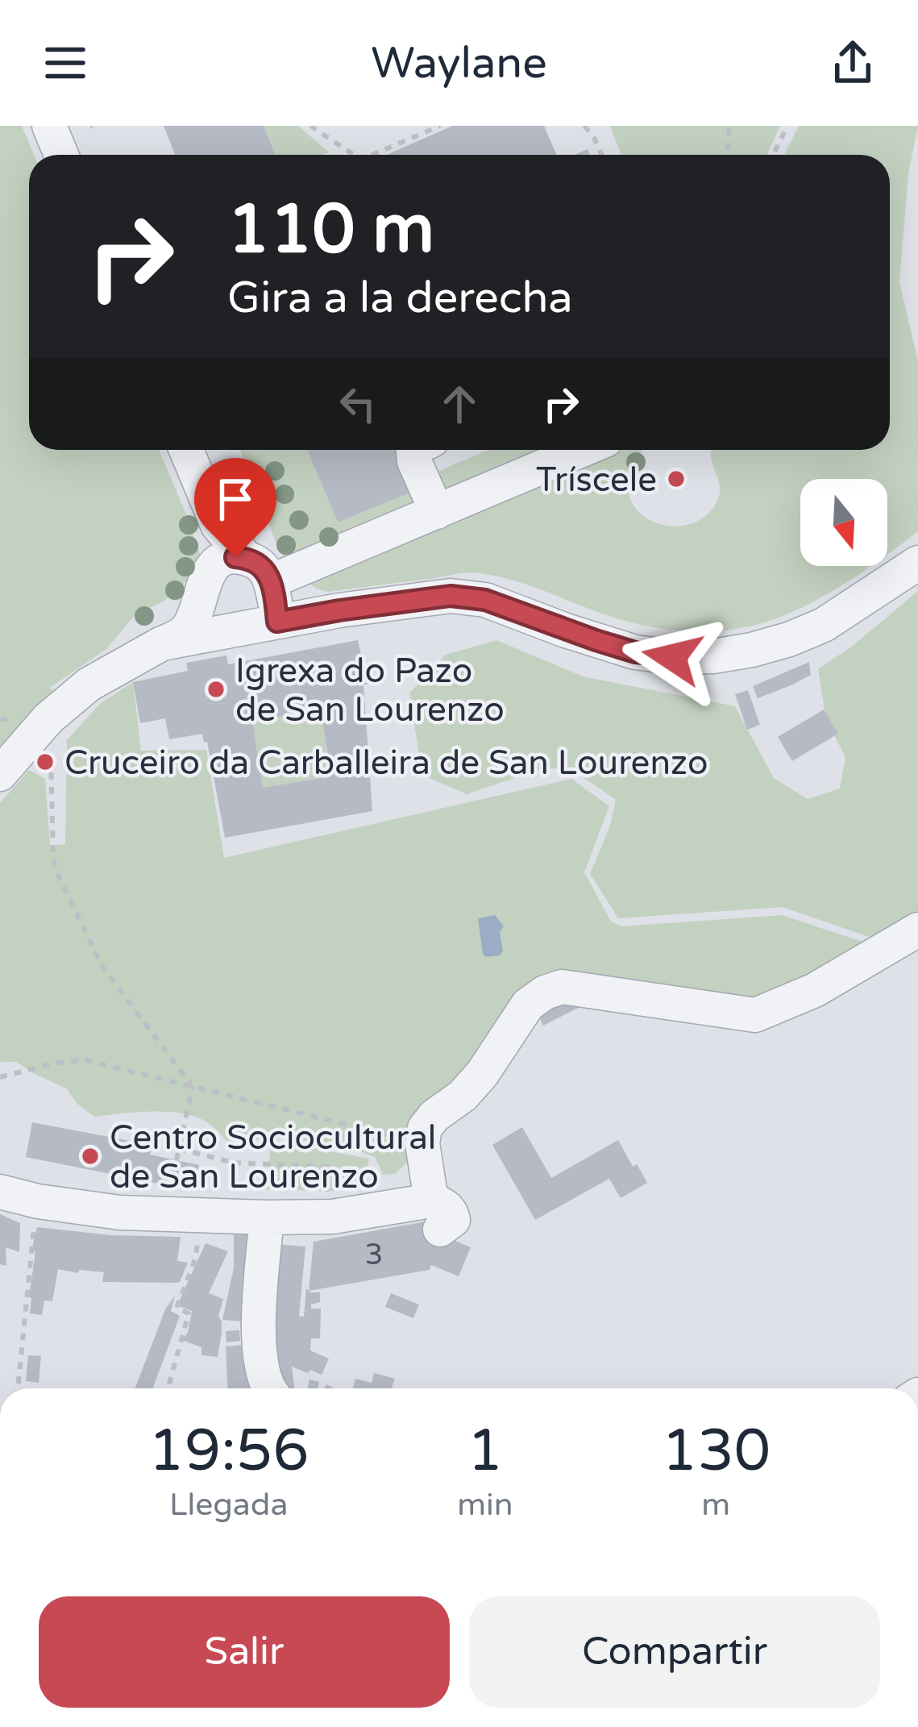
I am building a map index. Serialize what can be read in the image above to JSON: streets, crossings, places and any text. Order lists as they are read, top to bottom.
{
  "places": [
    "Tríscele",
    "Igrexa do Pazo de San Lourenzo",
    "Cruceiro da Carballeira de San Lourenzo",
    "Centro Sociocultural de San Lourenzo"
  ],
  "house_numbers": ["3"],
  "north": "bottom",
  "page": {
    "header": "Waylane",
    "turn": ["110 m", "Gira a la derecha"],
    "eta": [
      "19:56",
      "Llegada",
      "1",
      "min",
      "130",
      "m"
    ],
    "buttons": ["Salir", "Compartir"]
  }
}
